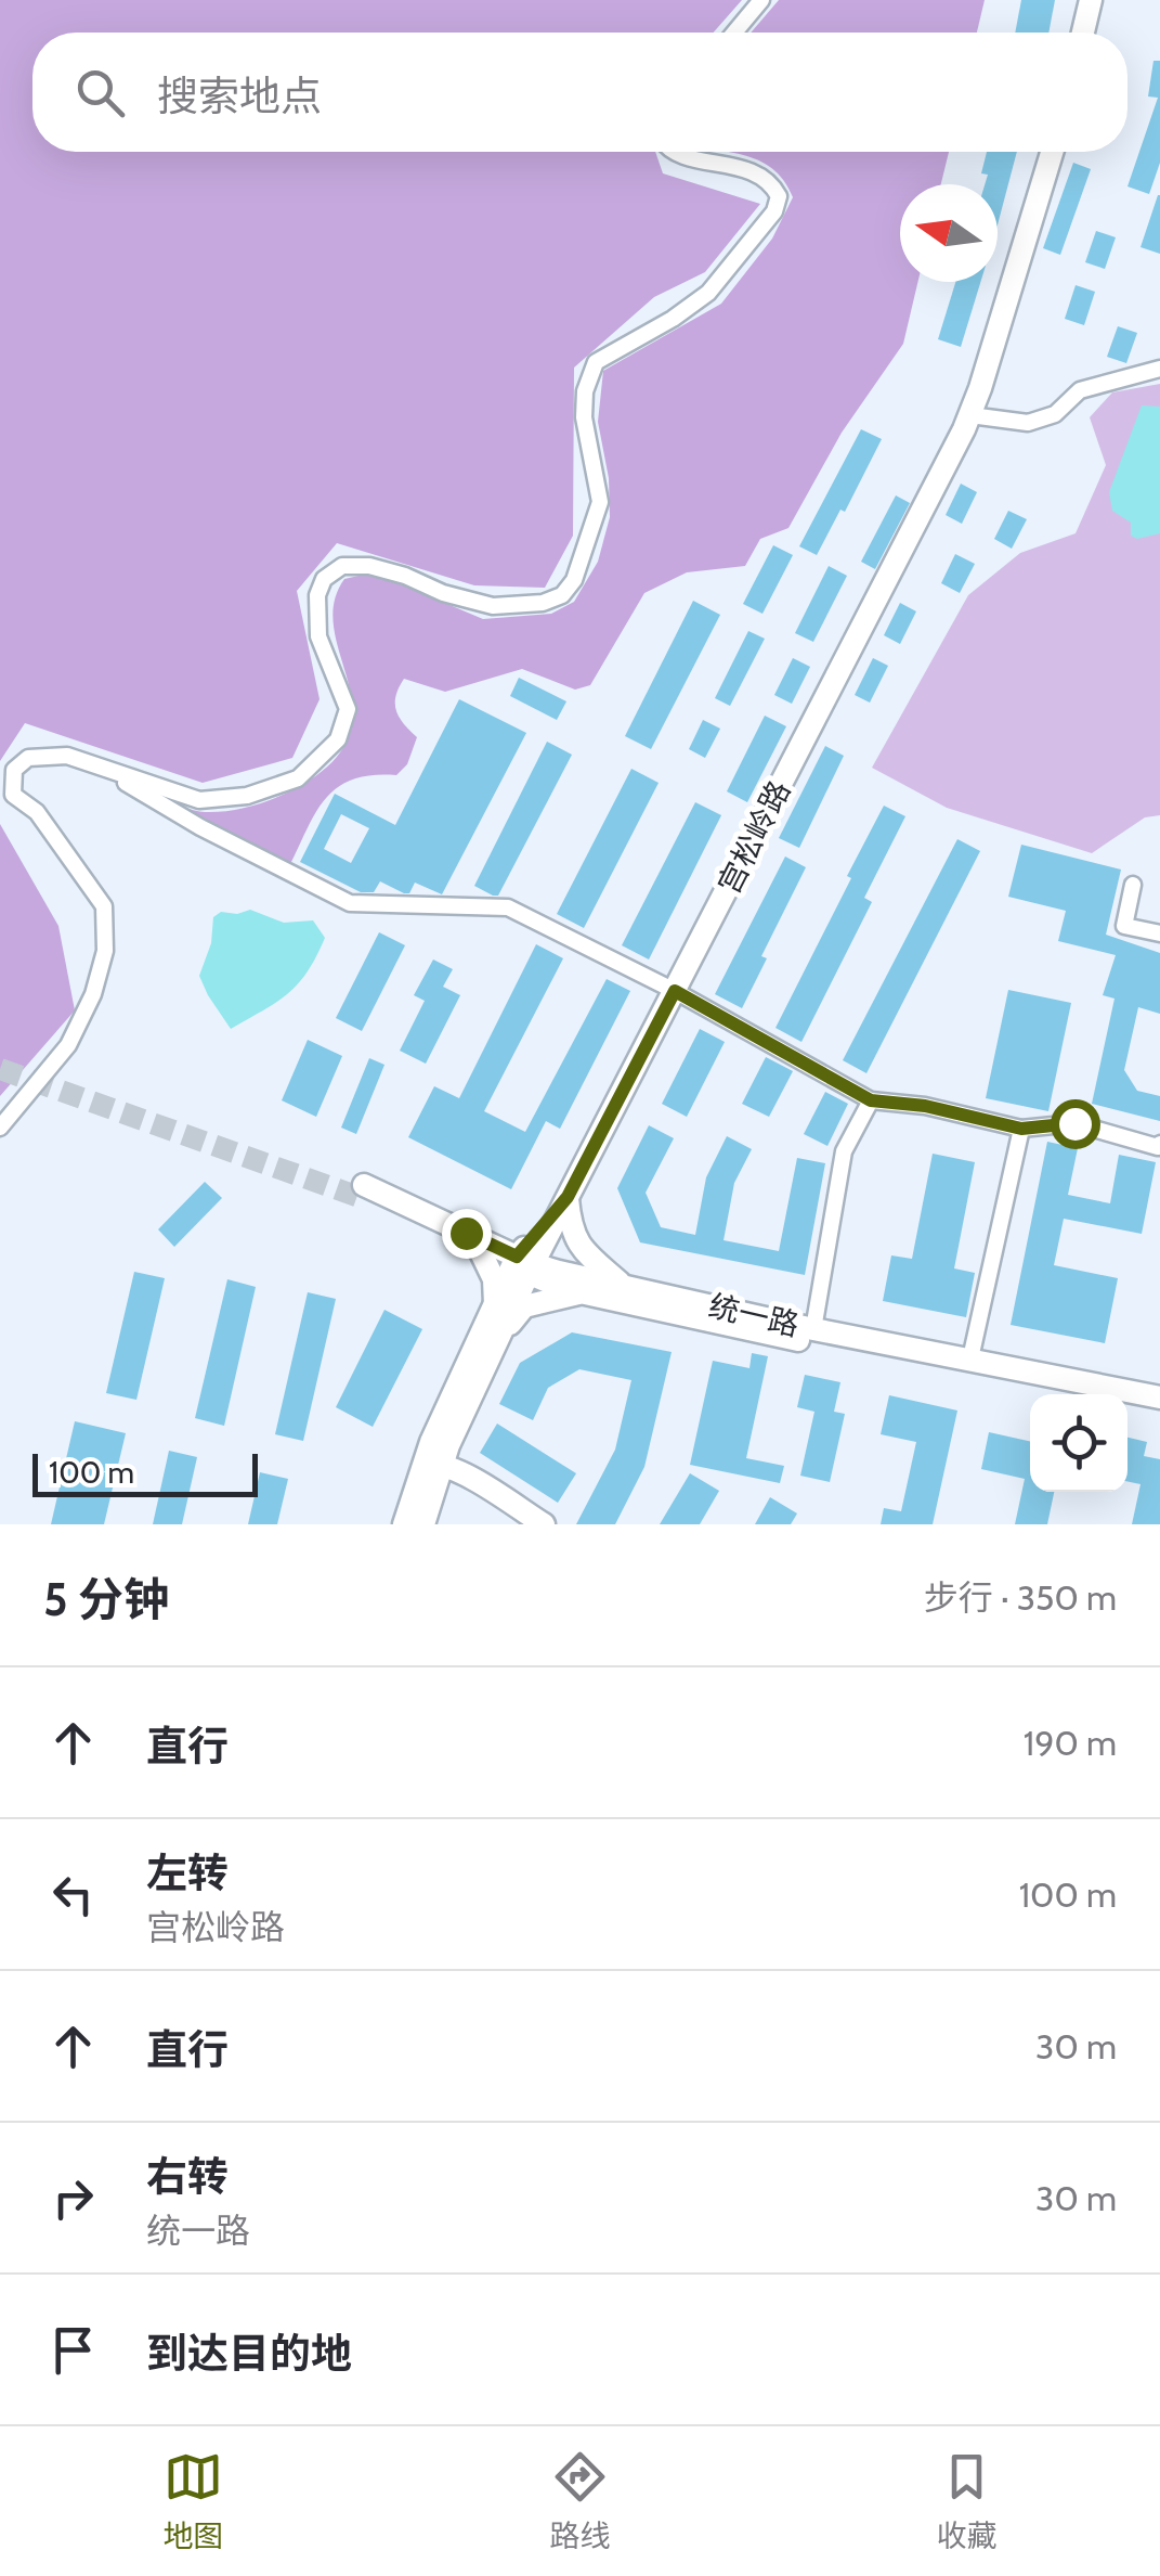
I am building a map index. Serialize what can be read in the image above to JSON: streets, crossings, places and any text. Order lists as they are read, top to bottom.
{
  "streets": {
    "main road": ["宫松岭路", "统一路"]
  },
  "crossings": [
    ["宫松岭路", "统一路"]
  ],
  "scale_bar": "100 m",
  "north": "left",
  "page": {
    "search": "搜索地点",
    "scale": "100 m",
    "heading": ["5 分钟", "步行 · 350 m"],
    "list": [
      ["直行", "190 m"],
      ["左转", "宫松岭路", "100 m"],
      ["直行", "30 m"],
      ["右转", "统一路", "30 m"],
      "到达目的地"
    ],
    "nav": ["地图", "路线", "收藏"]
  }
}
